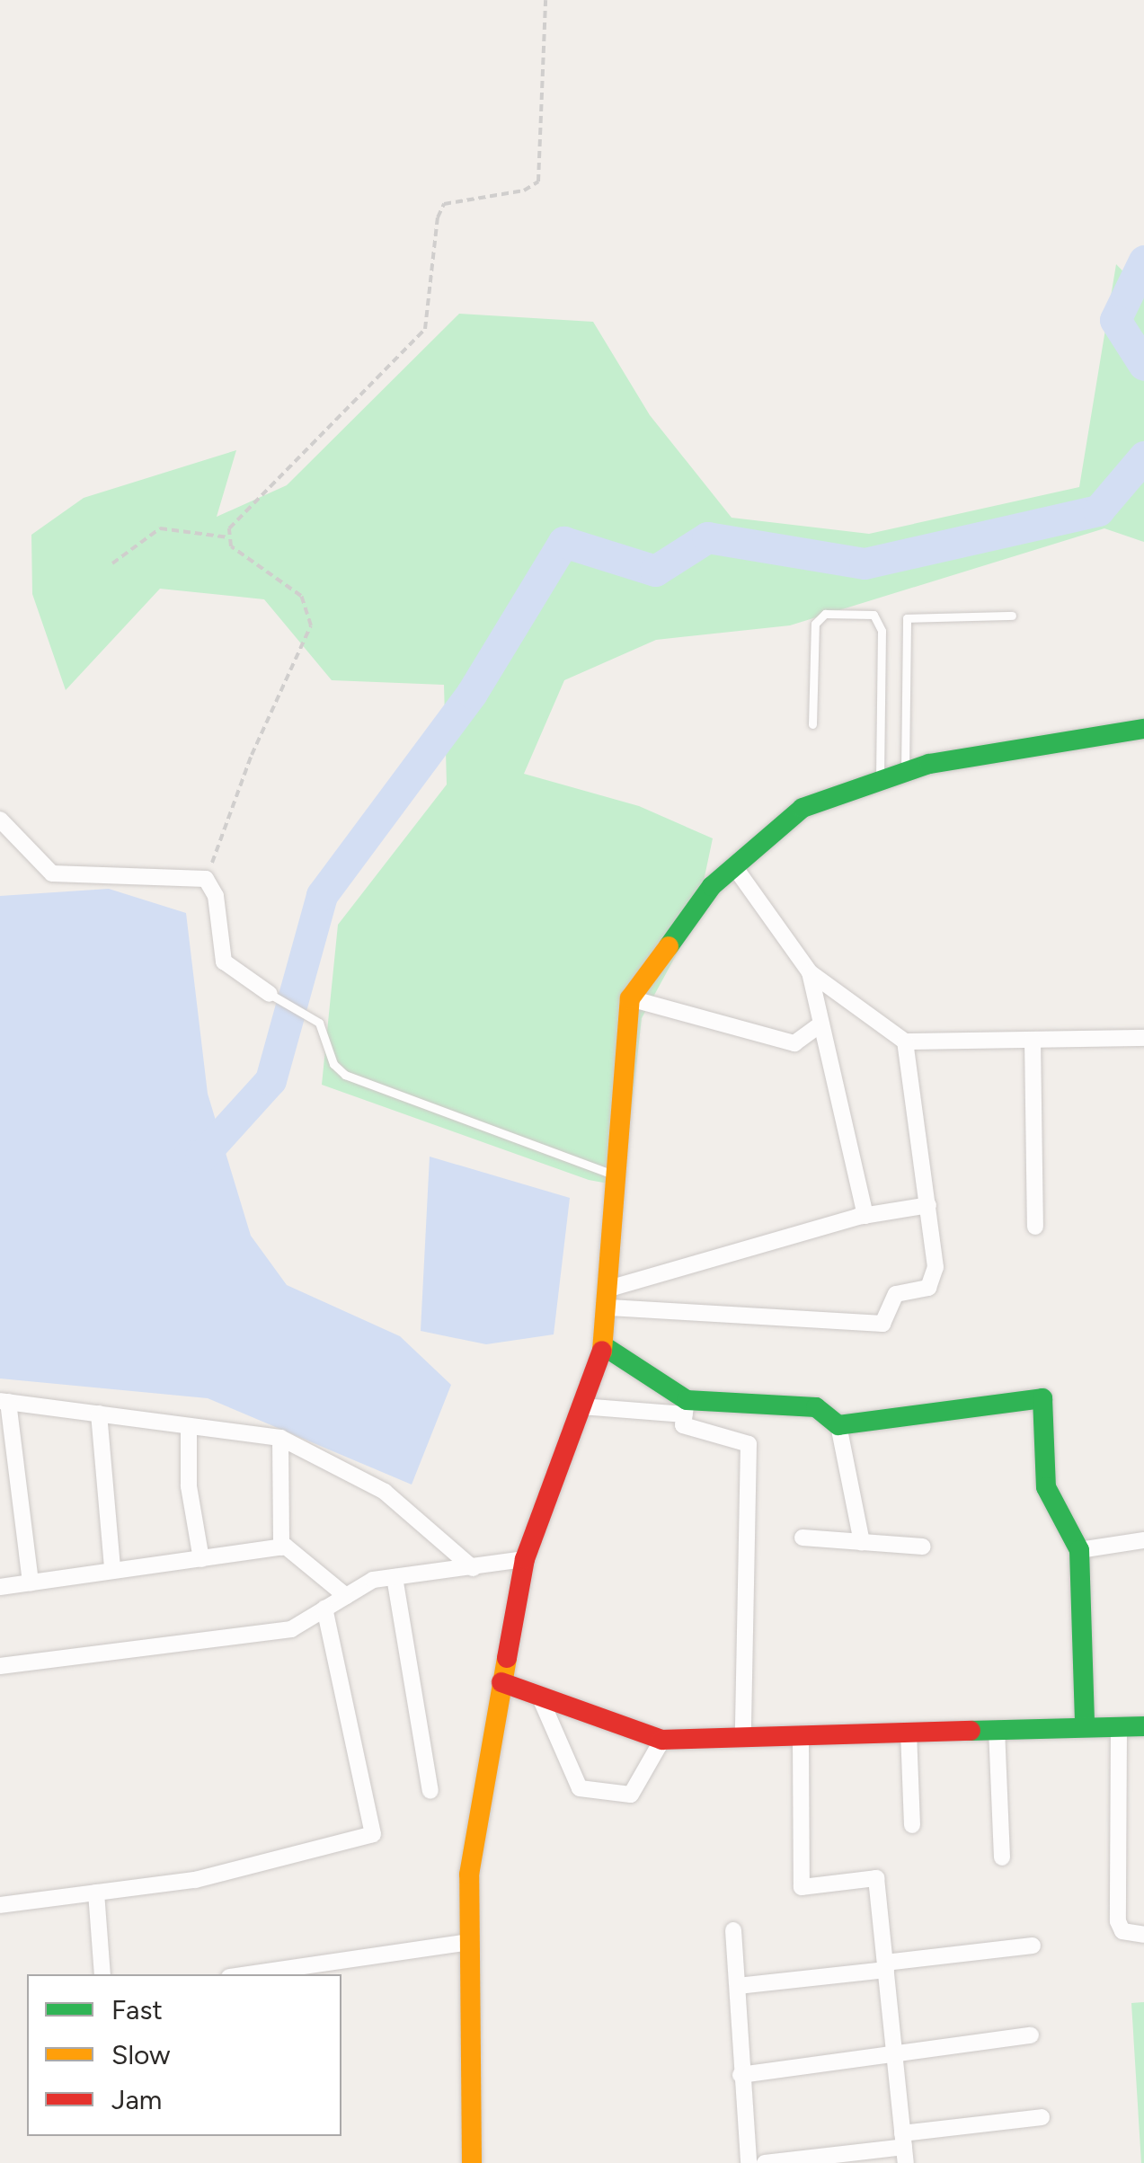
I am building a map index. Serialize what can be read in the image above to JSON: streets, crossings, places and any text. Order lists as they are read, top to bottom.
{
  "legend": ["Fast", "Slow", "Jam"]
}
